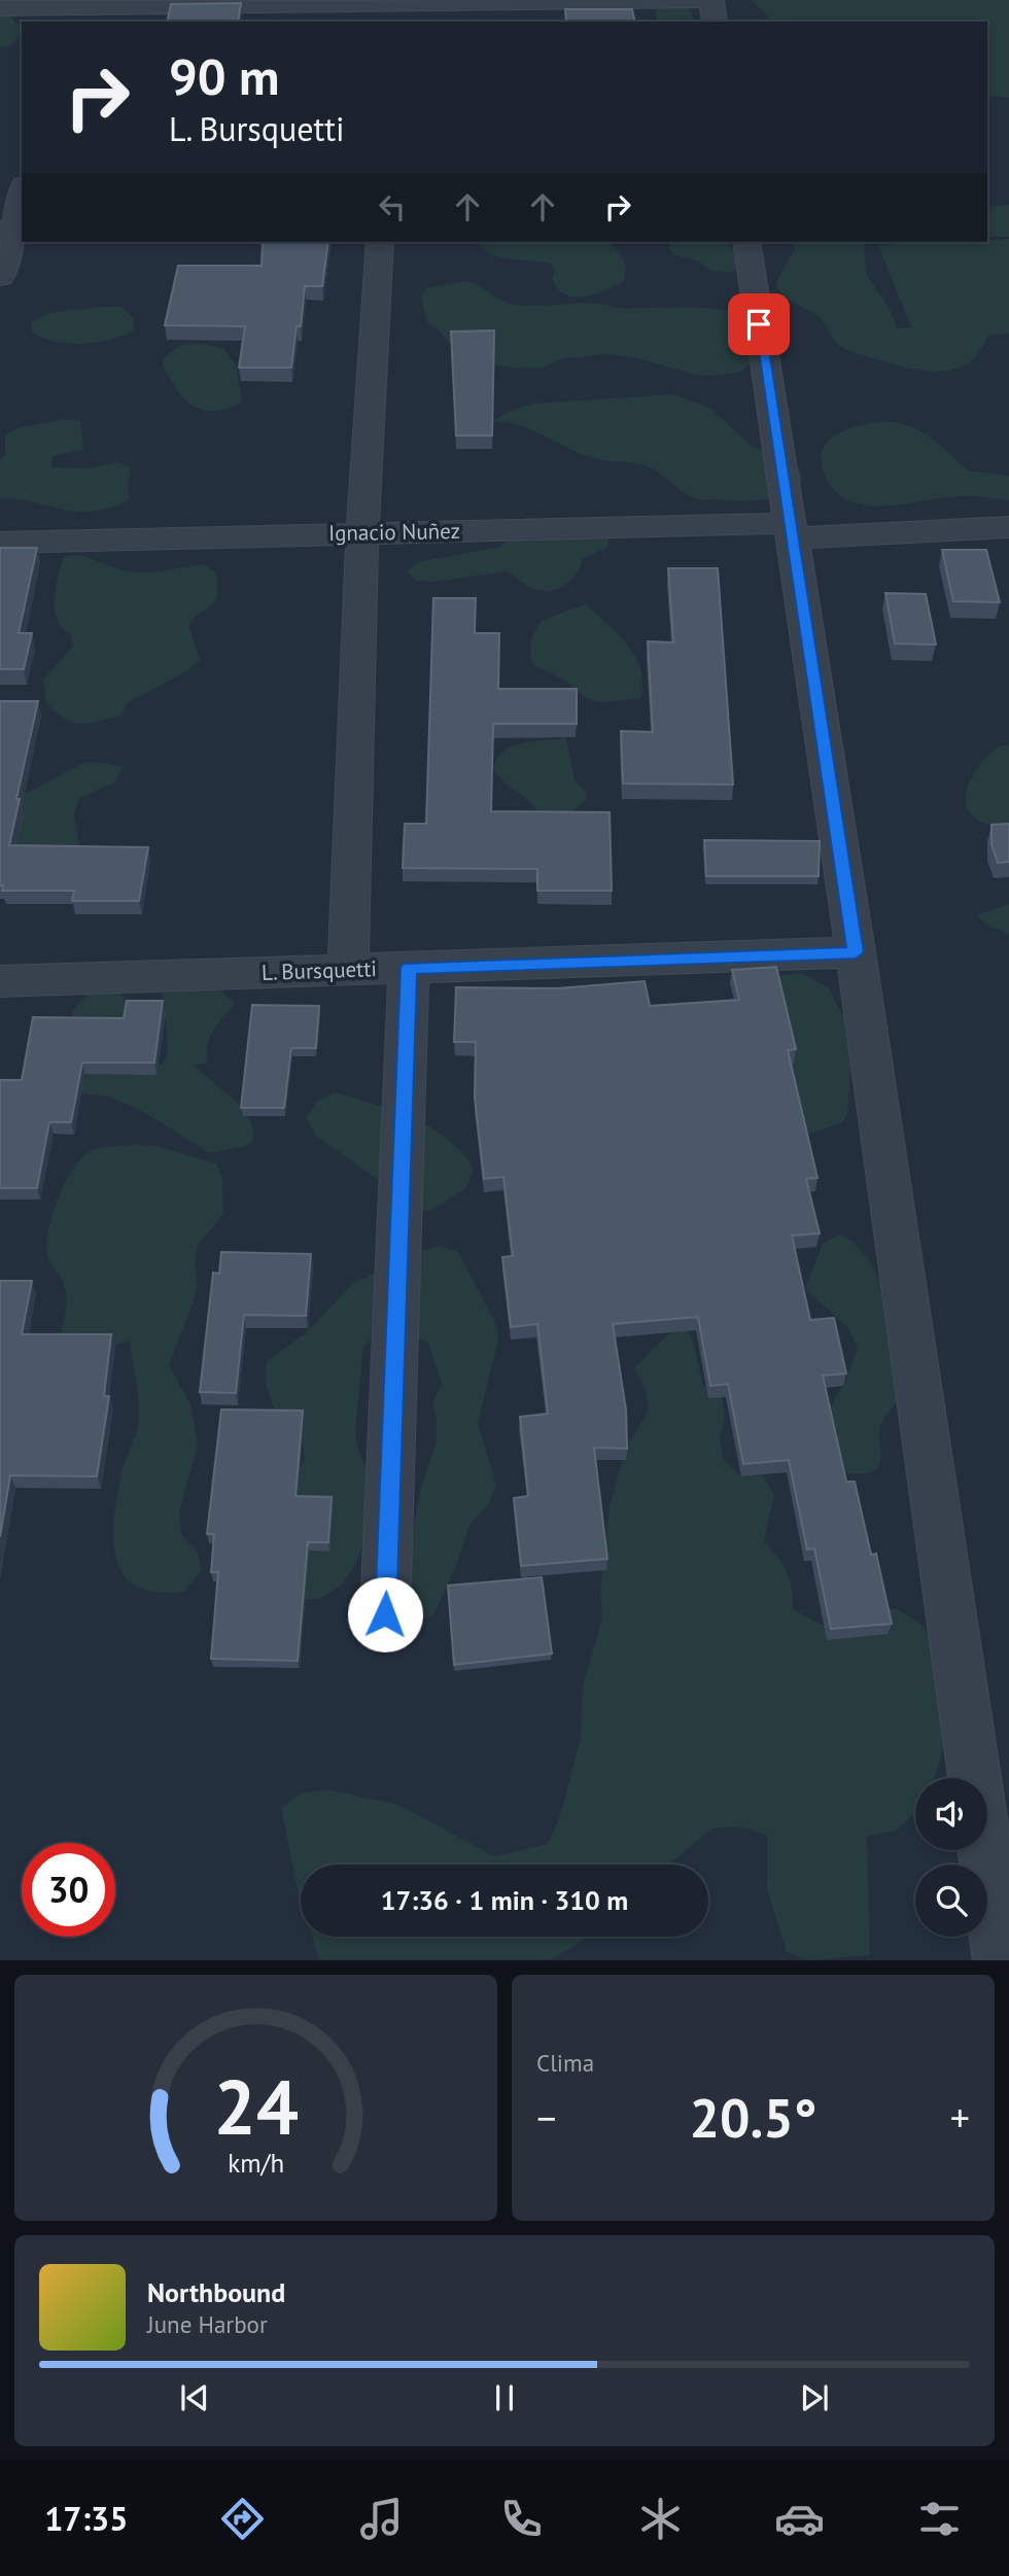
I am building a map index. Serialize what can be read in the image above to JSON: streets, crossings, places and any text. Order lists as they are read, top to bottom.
{
  "streets": {
    "street": ["Ignacio Nuñez", "L. Bursquetti"]
  },
  "page": {
    "turn": ["90 m", "L. Bursquetti"],
    "limit": "30",
    "trip": "17:36 · 1 min · 310 m",
    "tile": "Clima",
    "heat": ["−", "20.5°", "+"],
    "song": ["Northbound", "June Harbor"],
    "tabs": "17:35",
    "gauge": ["24", "km/h"]
  }
}
